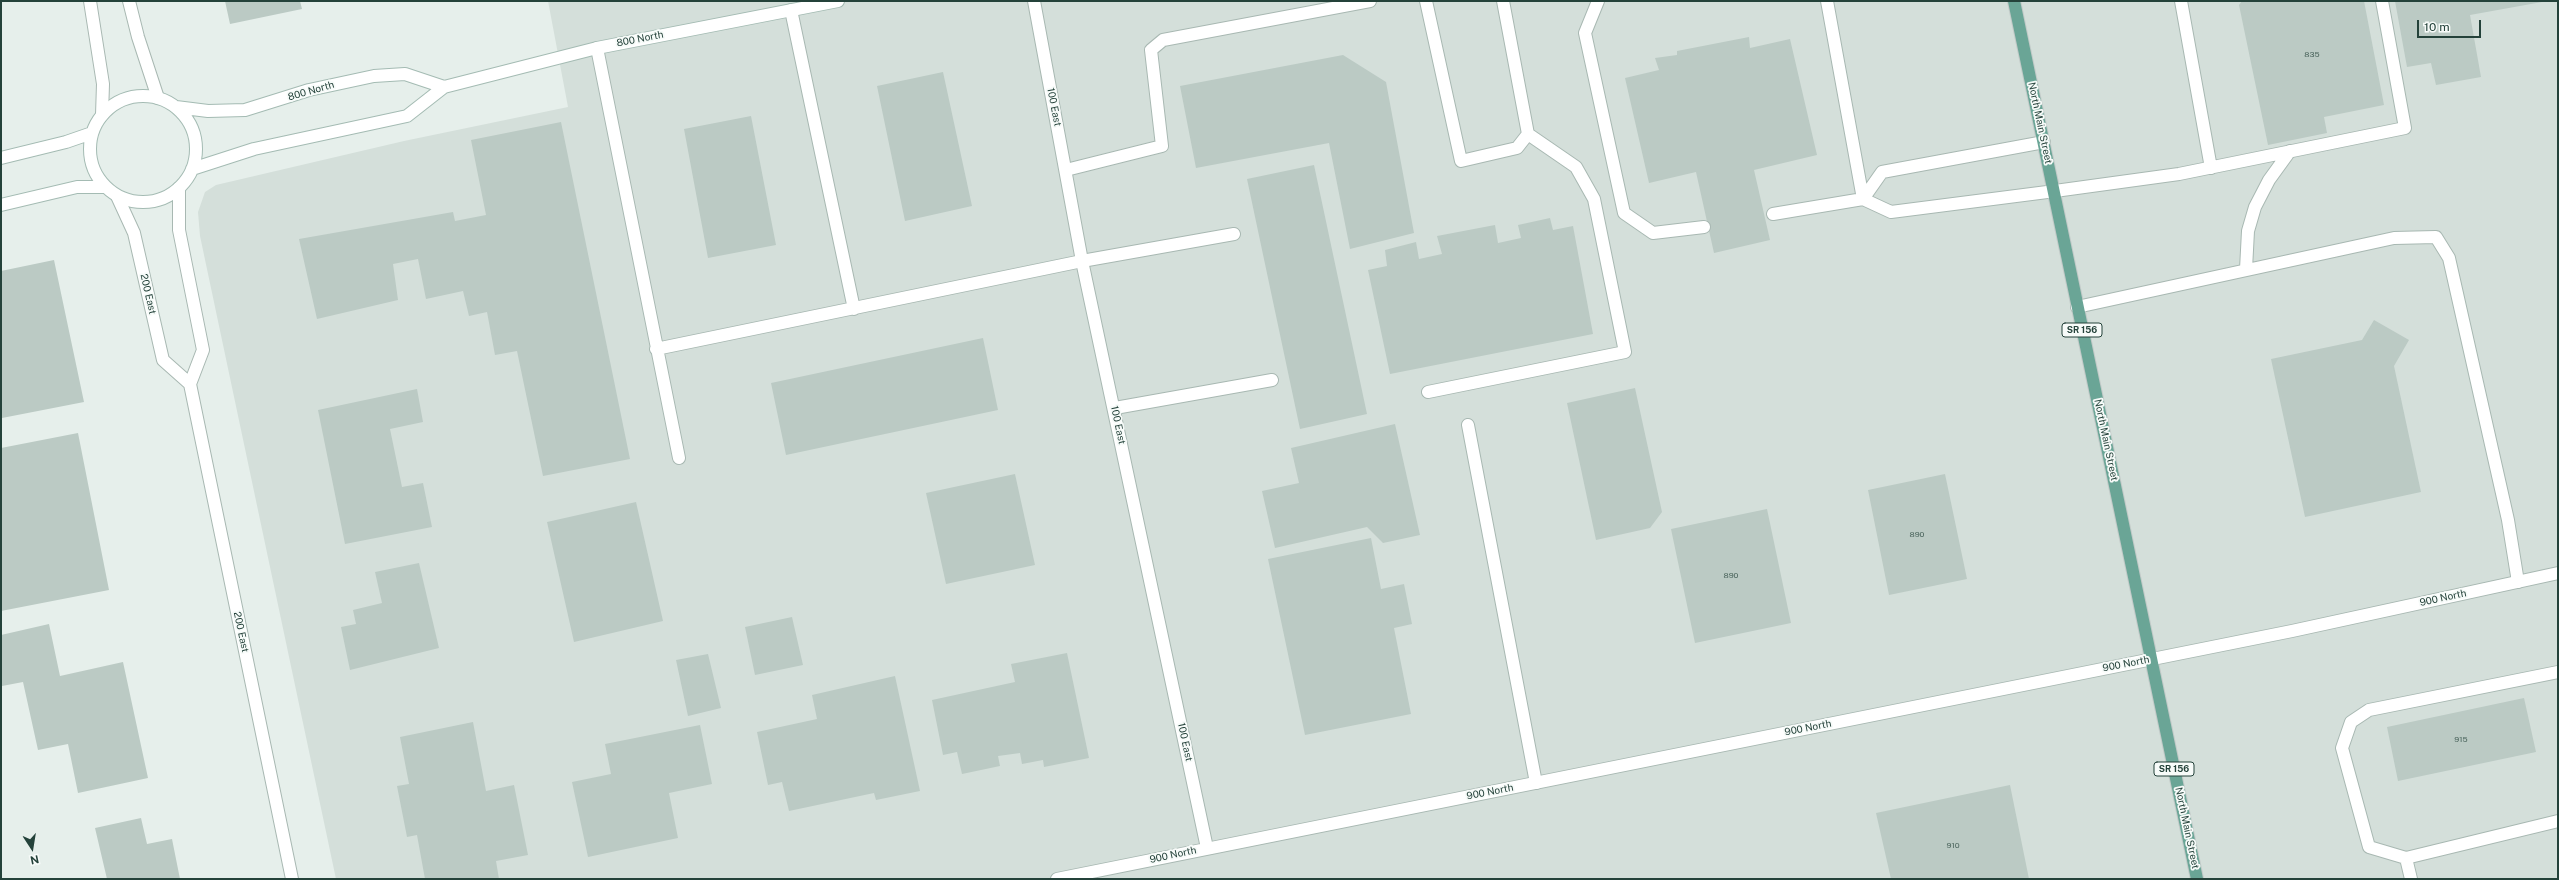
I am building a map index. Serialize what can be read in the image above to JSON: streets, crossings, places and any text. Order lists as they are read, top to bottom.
{
  "streets": {
    "main road": ["North Main Street", "SR 156"],
    "street": [
      "800 North",
      "100 East",
      "200 East",
      "900 North"
    ]
  },
  "crossings": [
    ["800 North", "200 East"],
    ["100 East", "900 North"],
    ["North Main Street", "900 North"]
  ],
  "house_numbers": [
    "835",
    "890",
    "890",
    "915",
    "910"
  ],
  "scale_bar": "10 m",
  "north": "bottom"
}
